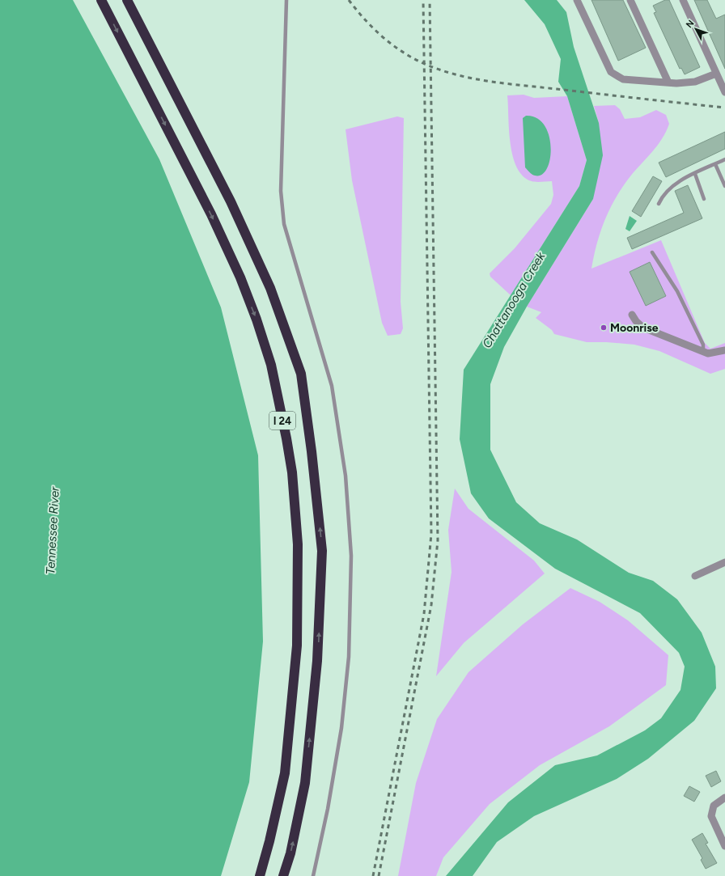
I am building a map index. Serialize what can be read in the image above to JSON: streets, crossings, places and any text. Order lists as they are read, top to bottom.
{
  "streets": {
    "highway": ["I 24"]
  },
  "water": ["Chattanooga Creek", "Tennessee River"],
  "places": ["Moonrise"],
  "north": "top left"
}
